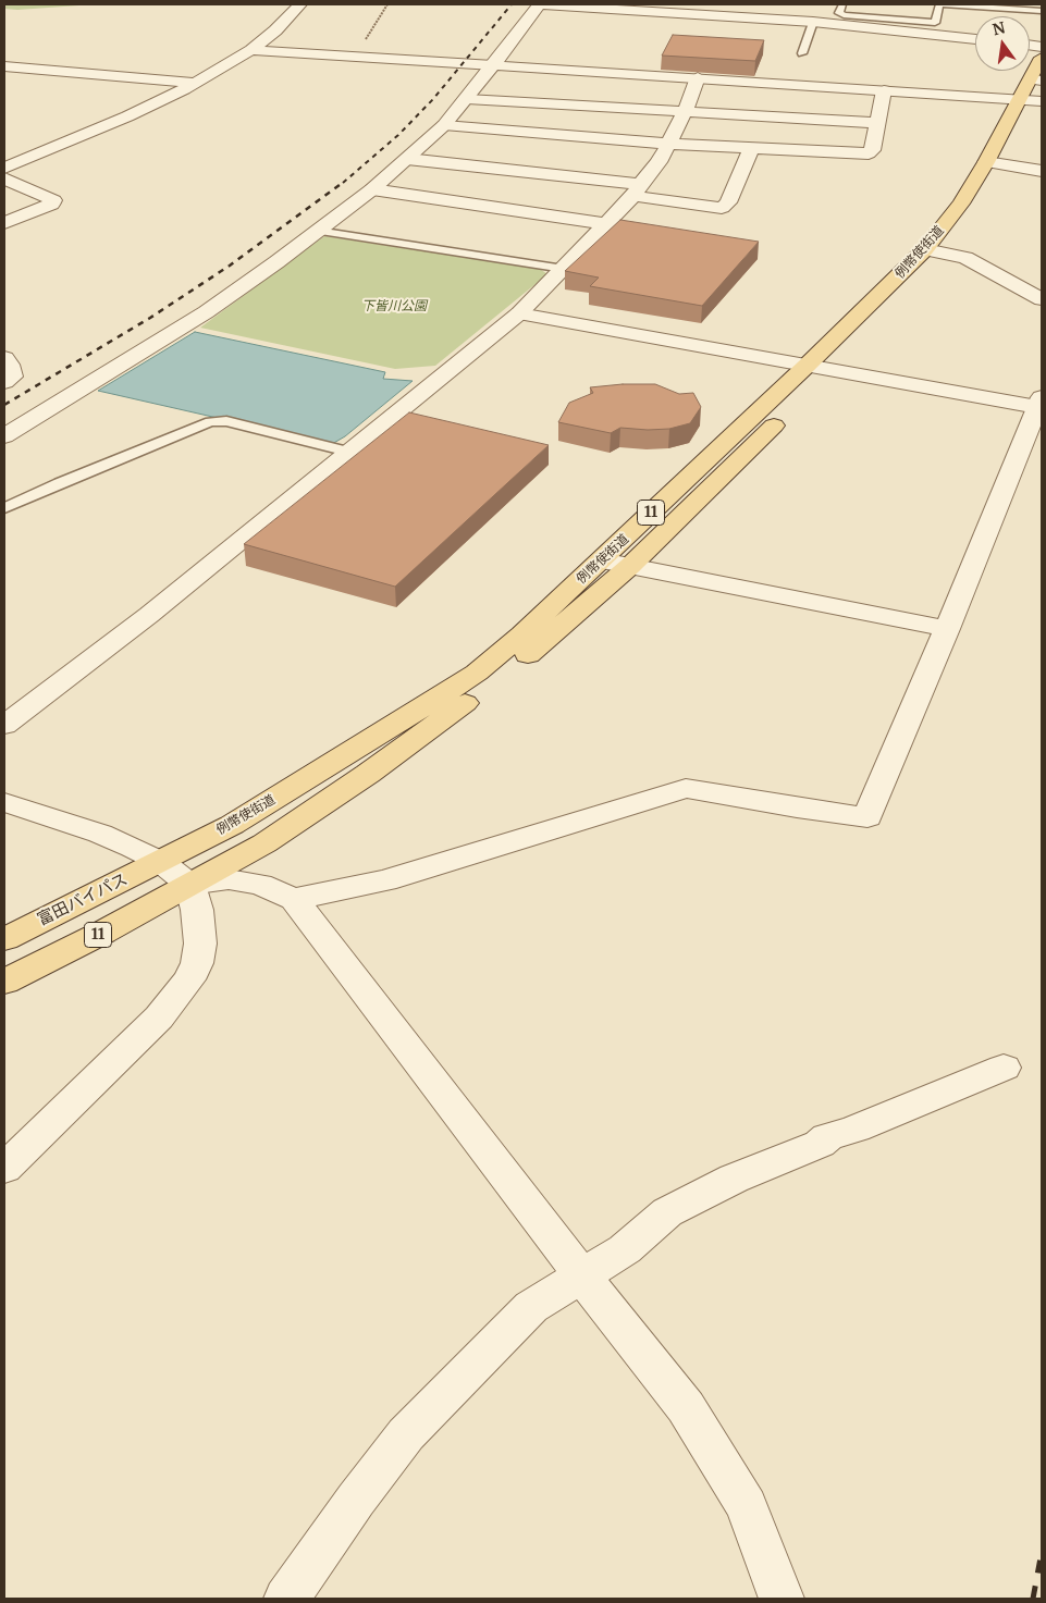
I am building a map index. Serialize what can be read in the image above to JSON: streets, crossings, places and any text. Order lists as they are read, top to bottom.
{
  "streets": {
    "main road": ["例幣使街道", "11", "富田バイパス"]
  },
  "crossings": [
    ["例幣使街道", "11"],
    ["例幣使街道", "富田バイパス"]
  ],
  "parks": ["下皆川公園"],
  "north": "top"
}
